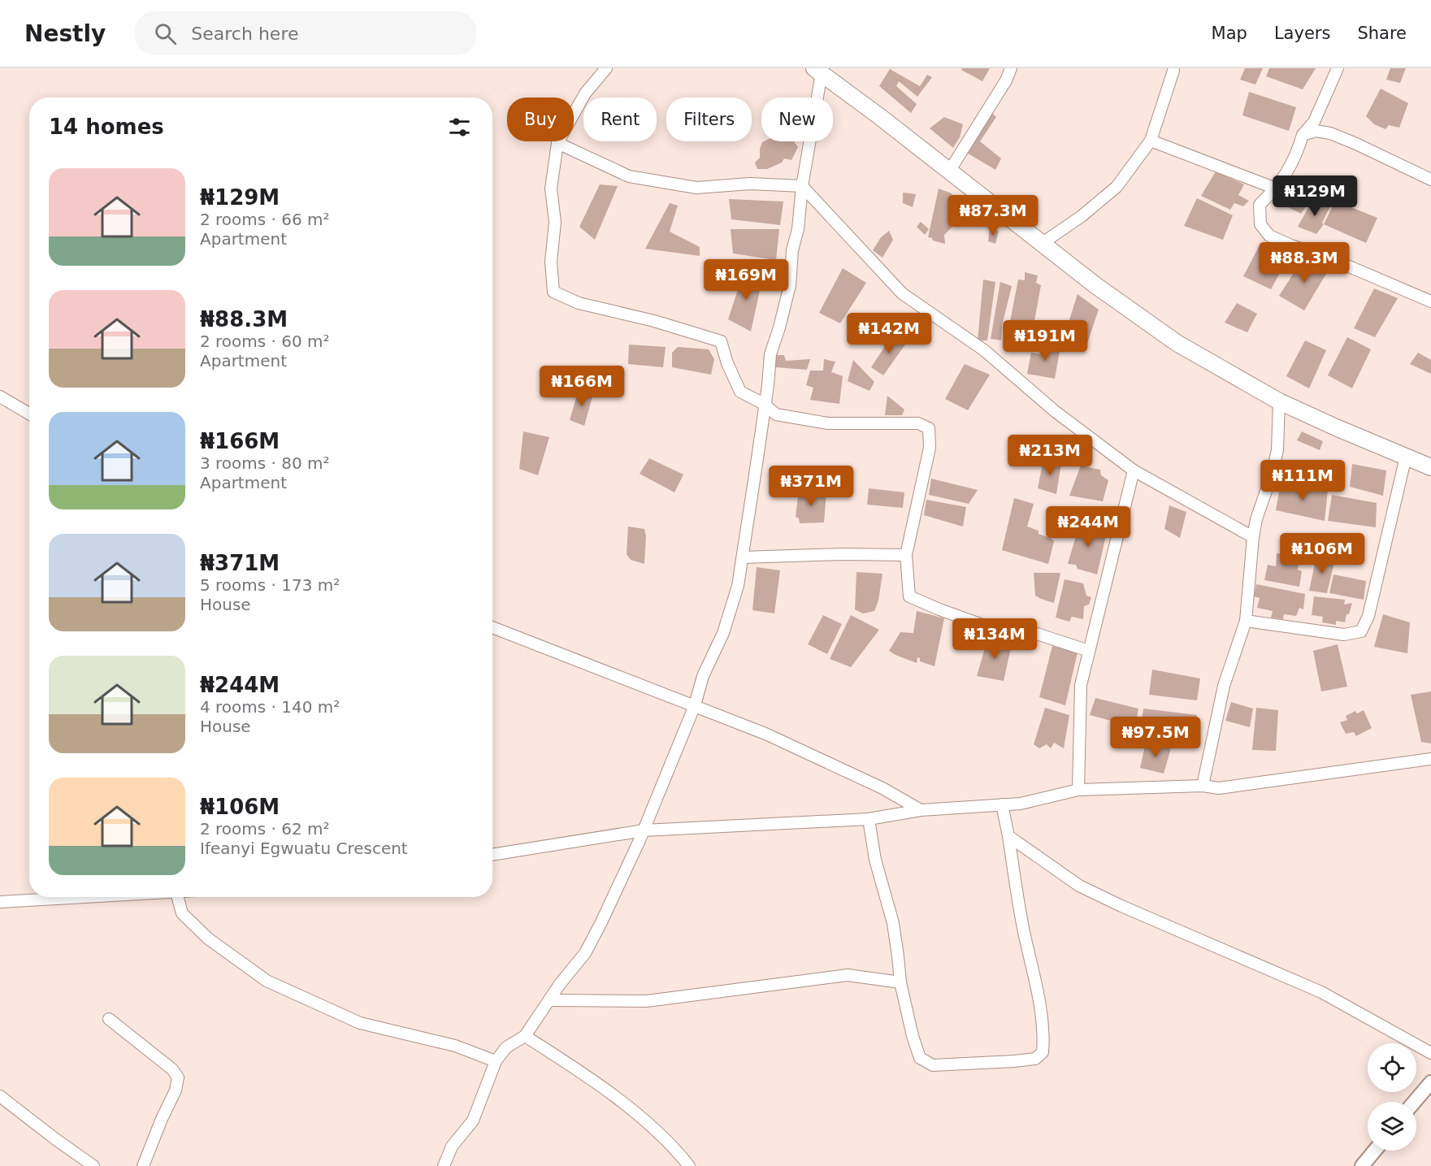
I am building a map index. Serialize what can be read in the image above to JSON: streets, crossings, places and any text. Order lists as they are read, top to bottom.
{
  "page": {
    "header": "Nestly",
    "search": "Search here",
    "nav": ["Map", "Layers", "Share"],
    "chip": [
      "Buy",
      "Rent",
      "Filters",
      "New"
    ],
    "heading": "14 homes",
    "list": [
      {
        "name": "₦129M",
        "note": "2 rooms · 66 m² · Apartment"
      },
      {
        "name": "₦88.3M",
        "note": "2 rooms · 60 m² · Apartment"
      },
      {
        "name": "₦166M",
        "note": "3 rooms · 80 m² · Apartment"
      },
      {
        "name": "₦371M",
        "note": "5 rooms · 173 m² · House"
      },
      {
        "name": "₦244M",
        "note": "4 rooms · 140 m² · House"
      },
      {
        "name": "₦106M",
        "note": "2 rooms · 62 m² · Ifeanyi Egwuatu Crescent"
      }
    ],
    "price": [
      "₦129M",
      "₦87.3M",
      "₦88.3M",
      "₦169M",
      "₦142M",
      "₦191M",
      "₦166M",
      "₦213M",
      "₦111M",
      "₦371M",
      "₦244M",
      "₦106M",
      "₦134M",
      "₦97.5M"
    ]
  }
}
